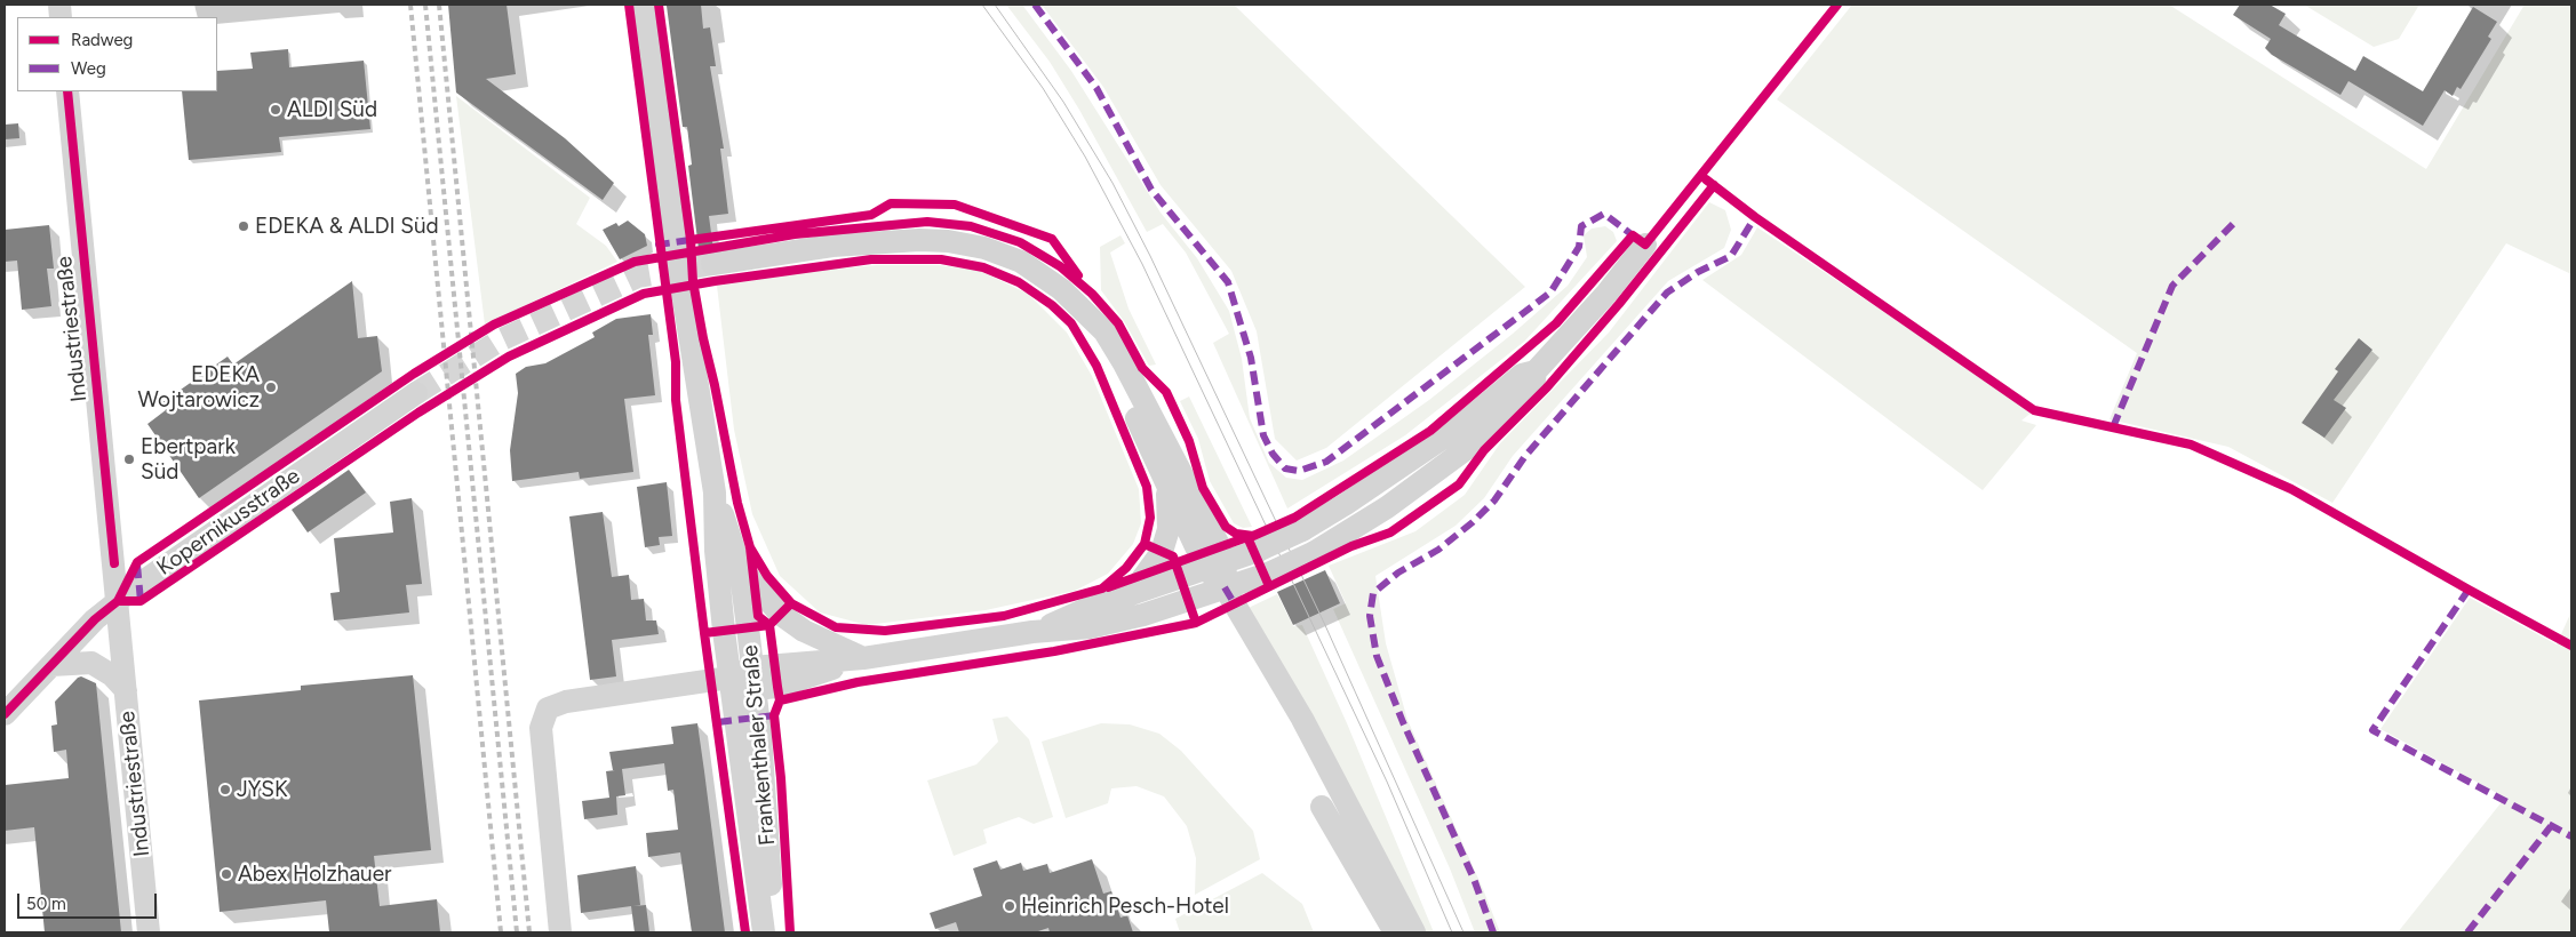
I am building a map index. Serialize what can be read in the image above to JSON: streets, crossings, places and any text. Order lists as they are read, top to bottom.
{
  "streets": {
    "street": ["Industriestraße", "Kopernikusstraße", "Frankenthaler Straße"]
  },
  "crossings": [
    ["Industriestraße", "Kopernikusstraße"]
  ],
  "places": [
    "ALDI Süd",
    "EDEKA & ALDI Süd",
    "EDEKA Wojtarowicz",
    "Ebertpark Süd",
    "JYSK",
    "Abex Holzhauer",
    "Heinrich Pesch-Hotel"
  ],
  "legend": ["Radweg", "Weg"],
  "scale_bar": "50 m"
}
